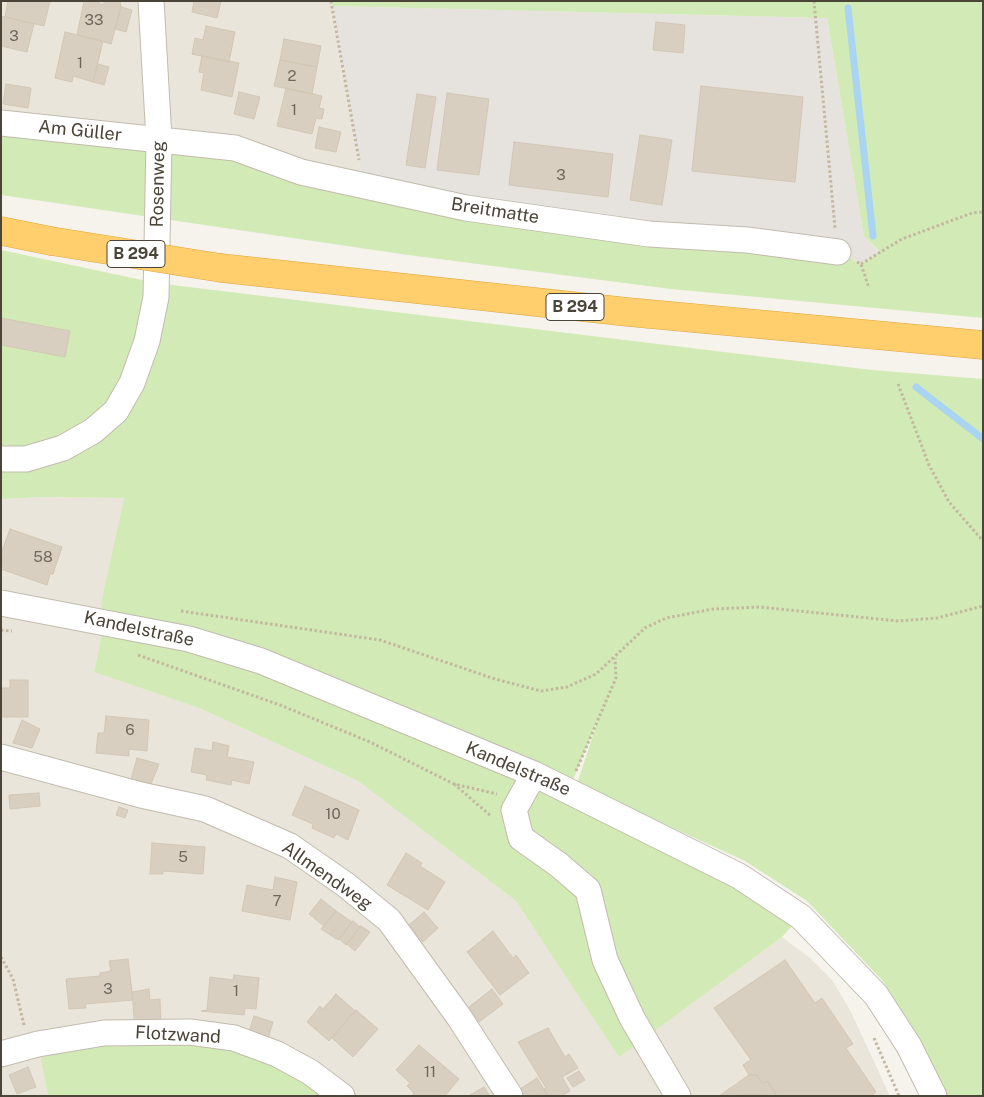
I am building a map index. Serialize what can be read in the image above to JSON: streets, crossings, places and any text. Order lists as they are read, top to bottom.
{
  "streets": {
    "highway": ["B 294"],
    "street": [
      "Am Güller",
      "Rosenweg",
      "Breitmatte",
      "Kandelstraße",
      "Allmendweg",
      "Flotzwand"
    ]
  },
  "crossings": [
    ["Am Güller", "Rosenweg"],
    ["Am Güller", "Breitmatte"],
    ["Rosenweg", "Breitmatte"]
  ],
  "house_numbers": [
    "33",
    "3",
    "1",
    "2",
    "1",
    "3",
    "58",
    "6",
    "10",
    "5",
    "7",
    "3",
    "1",
    "11"
  ]
}
